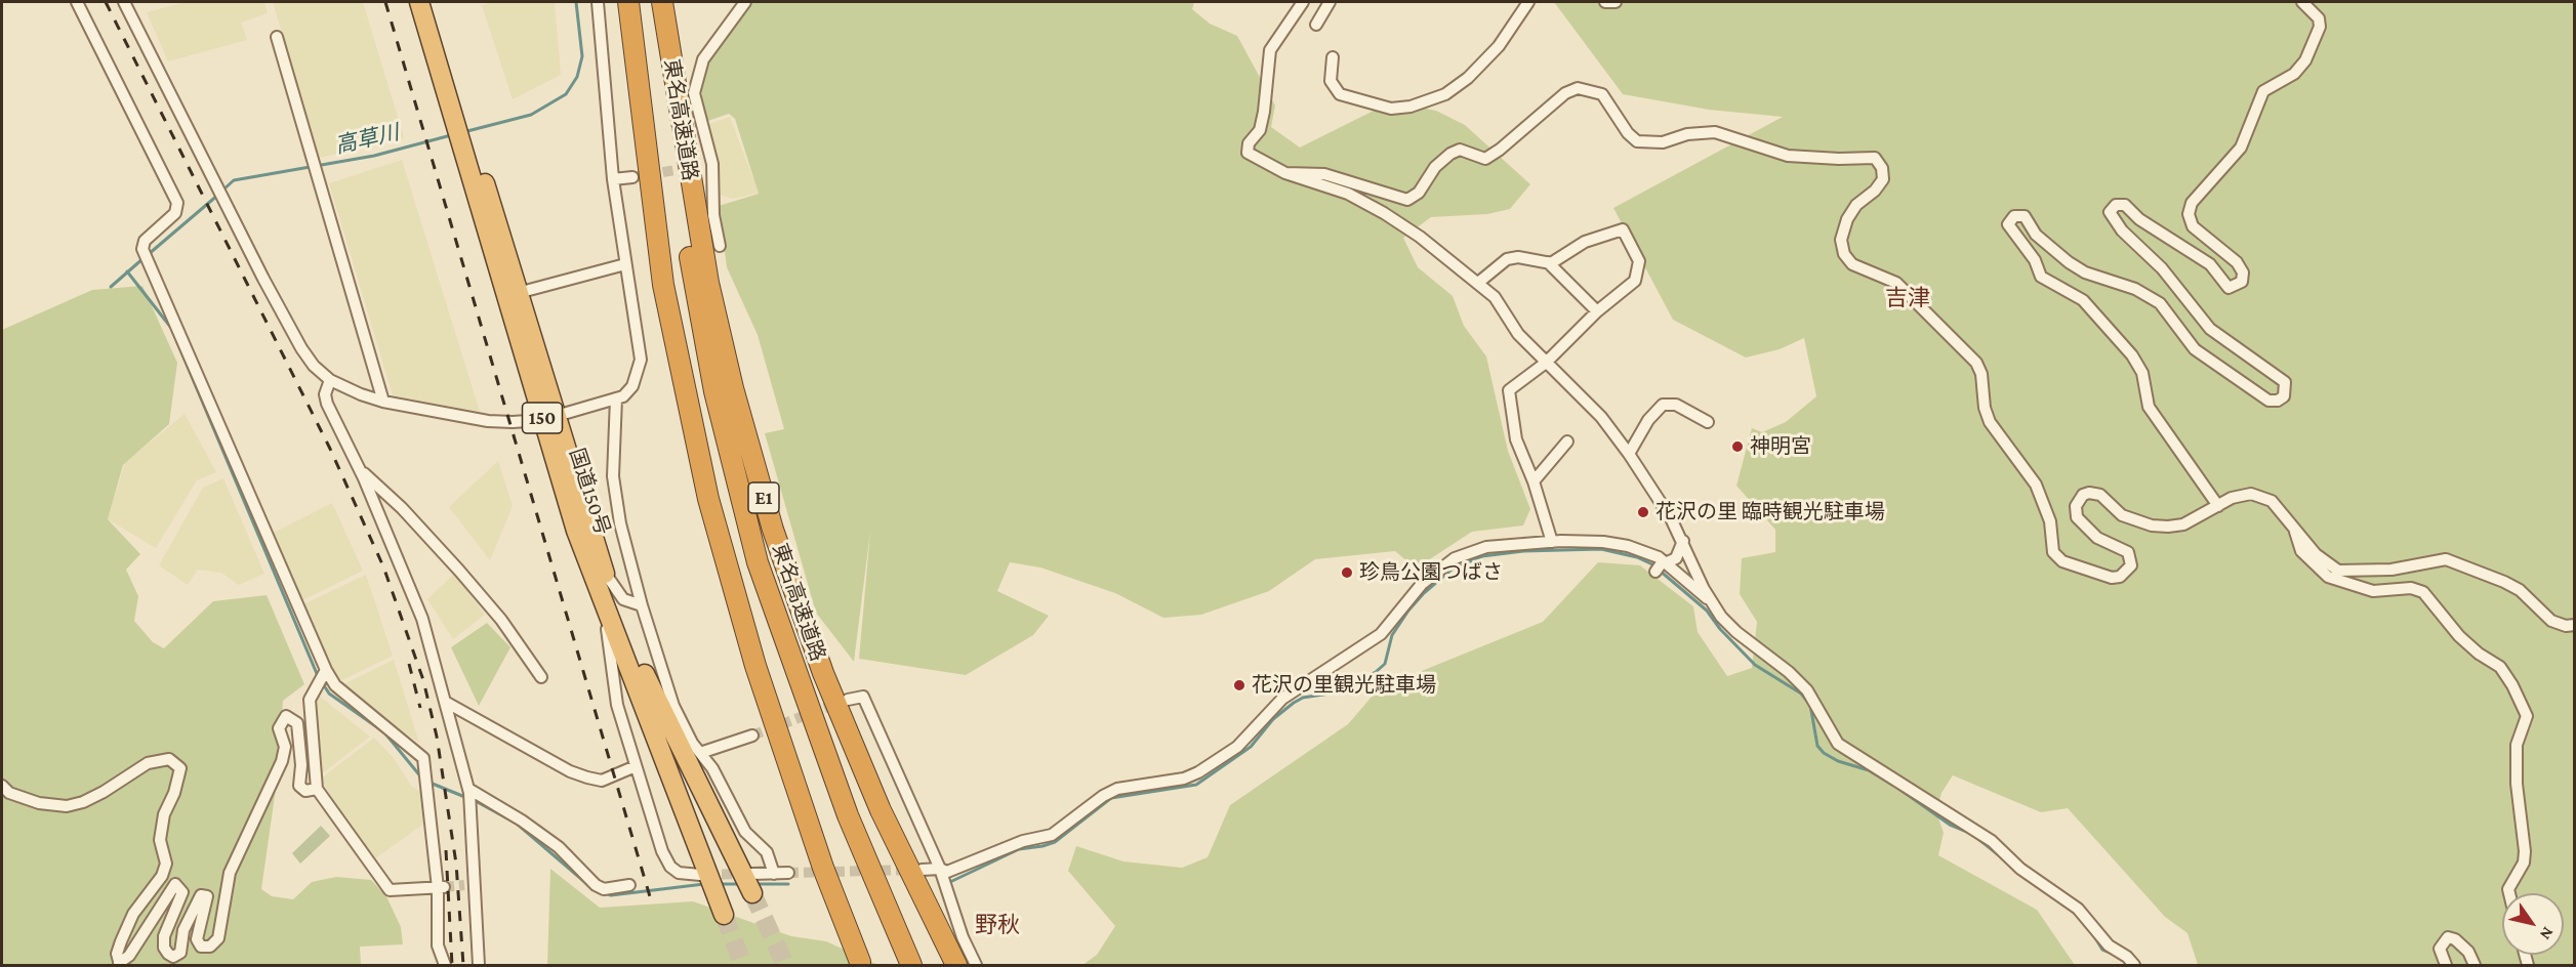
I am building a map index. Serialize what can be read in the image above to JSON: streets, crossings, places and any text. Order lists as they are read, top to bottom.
{
  "streets": {
    "highway": [
      "東名高速道路",
      "150",
      "国道150号",
      "E1"
    ]
  },
  "districts": ["吉津", "野秋"],
  "water": ["高草川"],
  "places": [
    "神明宮",
    "花沢の里 臨時観光駐車場",
    "珍鳥公園つばさ",
    "花沢の里観光駐車場"
  ],
  "north": "bottom right"
}
